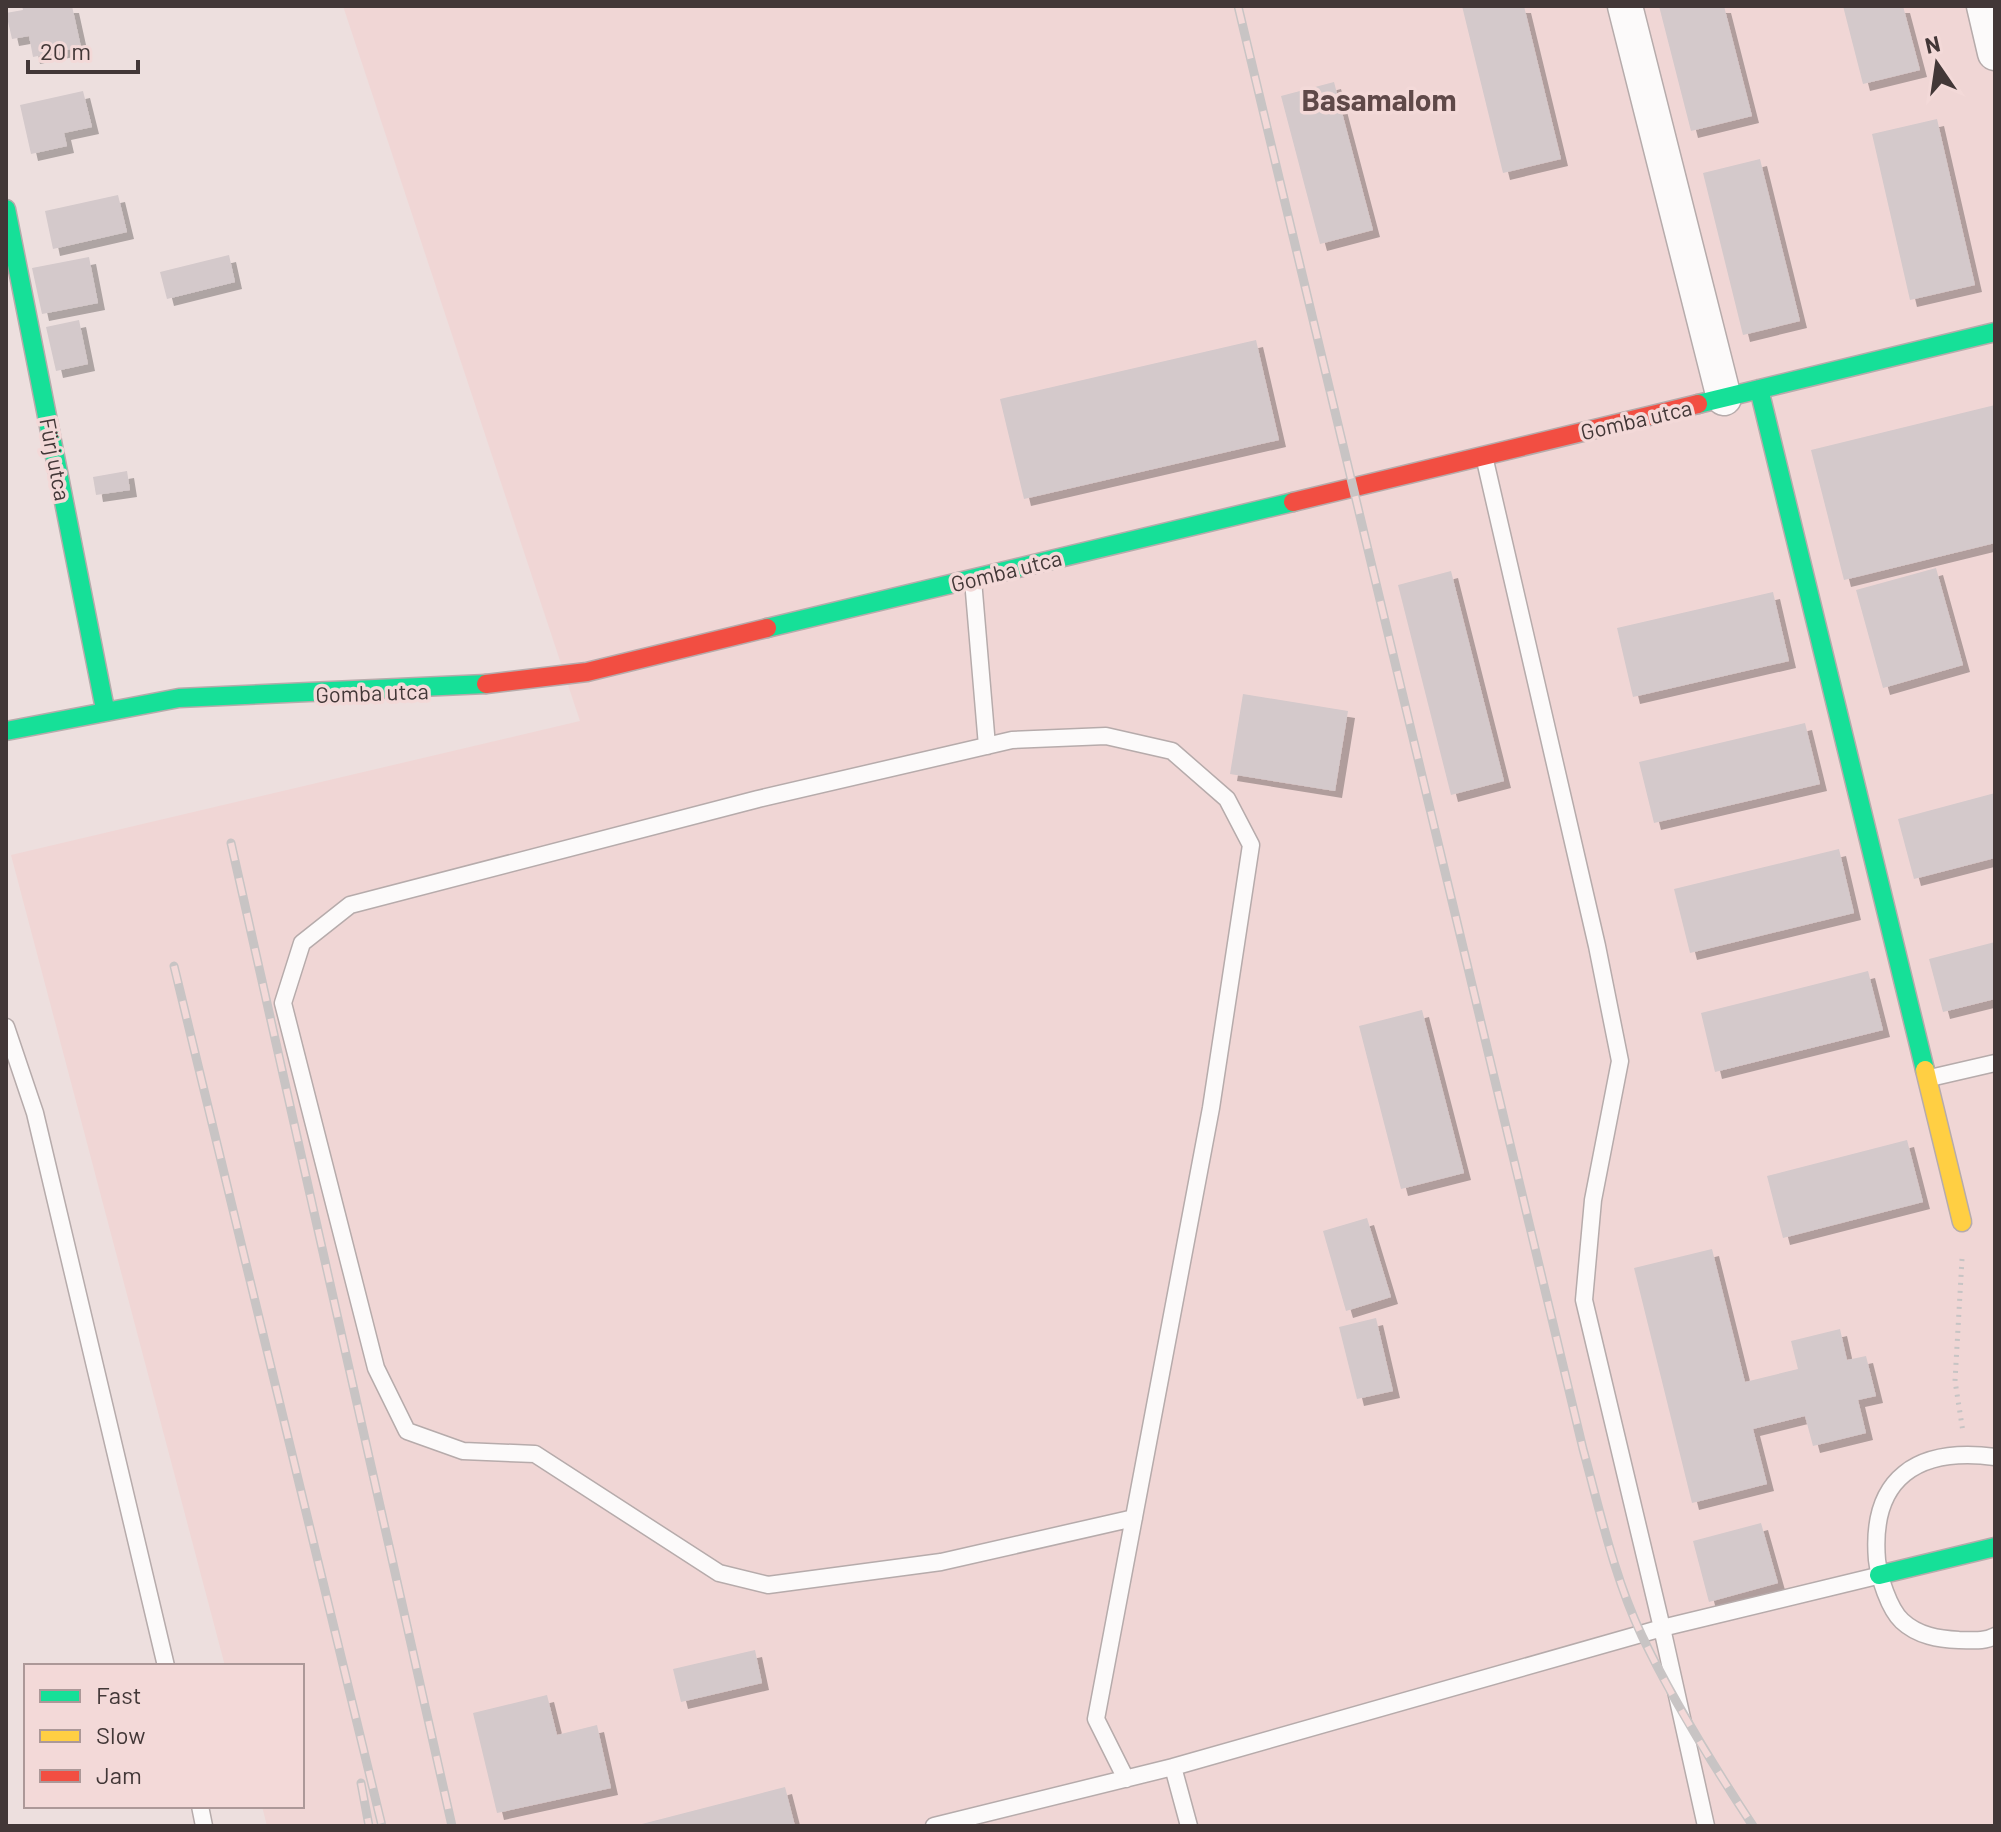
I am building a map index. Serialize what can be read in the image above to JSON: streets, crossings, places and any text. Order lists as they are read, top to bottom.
{
  "streets": {
    "street": ["Gomba utca", "Fürj utca"]
  },
  "crossings": [
    ["Gomba utca", "Fürj utca"]
  ],
  "districts": ["Basamalom"],
  "legend": ["Fast", "Slow", "Jam"],
  "scale_bar": "20 m",
  "north": "top"
}
